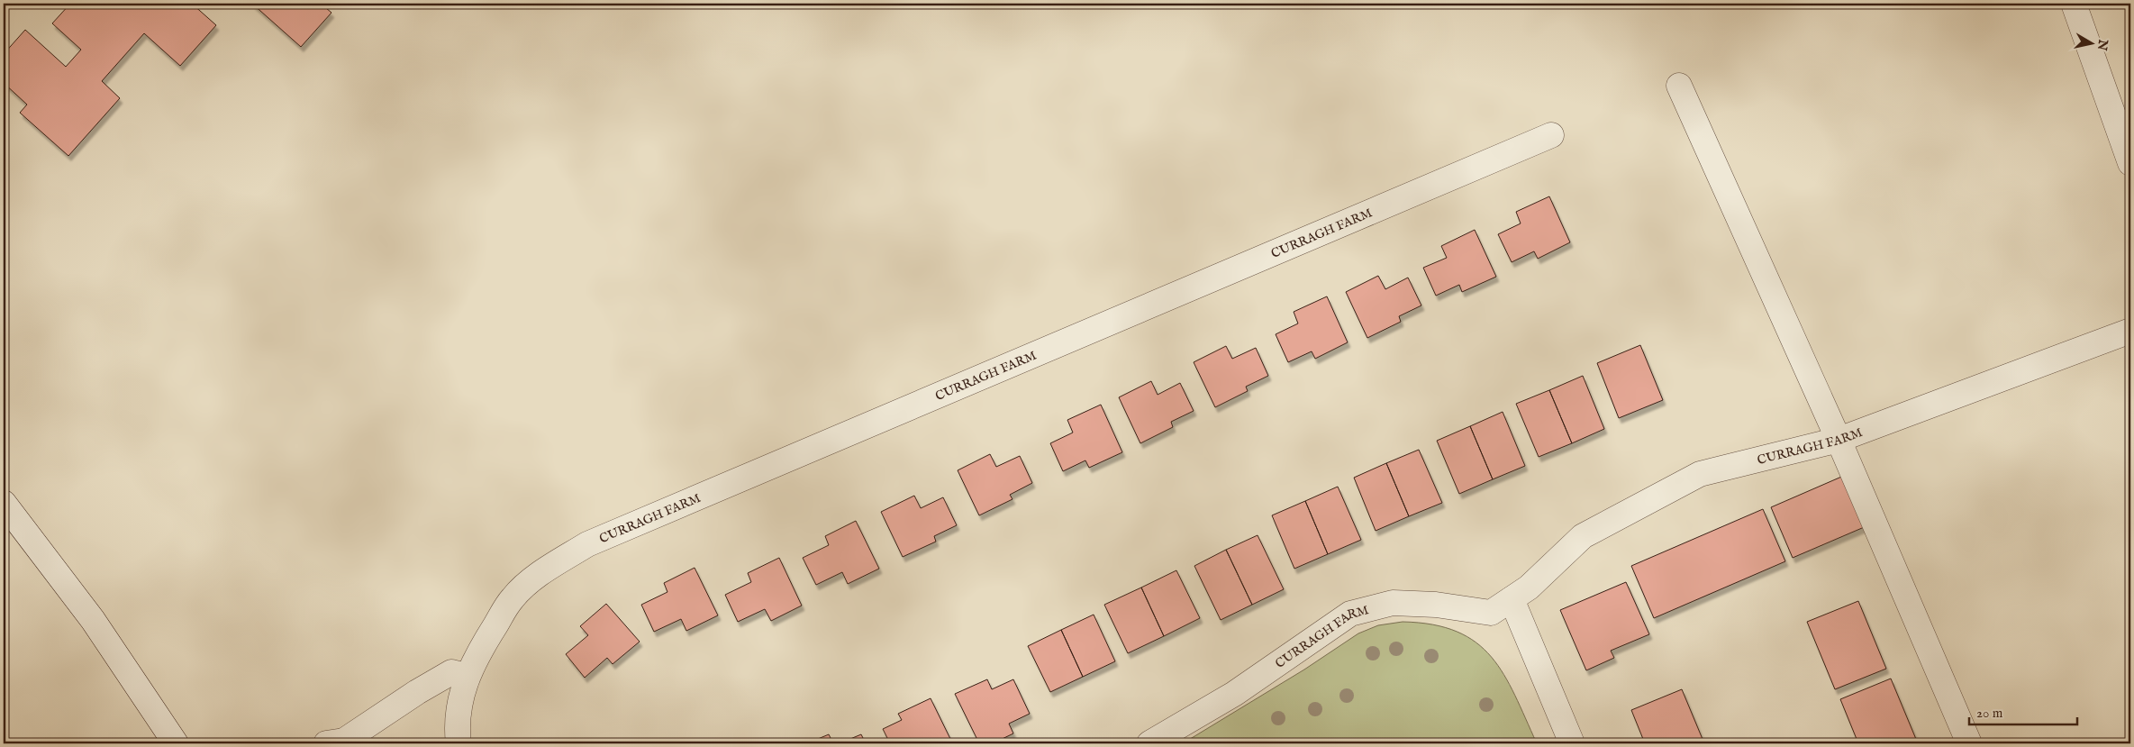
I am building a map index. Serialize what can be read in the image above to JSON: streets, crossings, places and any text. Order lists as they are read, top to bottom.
{
  "streets": {
    "street": ["CURRAGH FARM"]
  },
  "scale_bar": "20 m",
  "north": "right"
}
